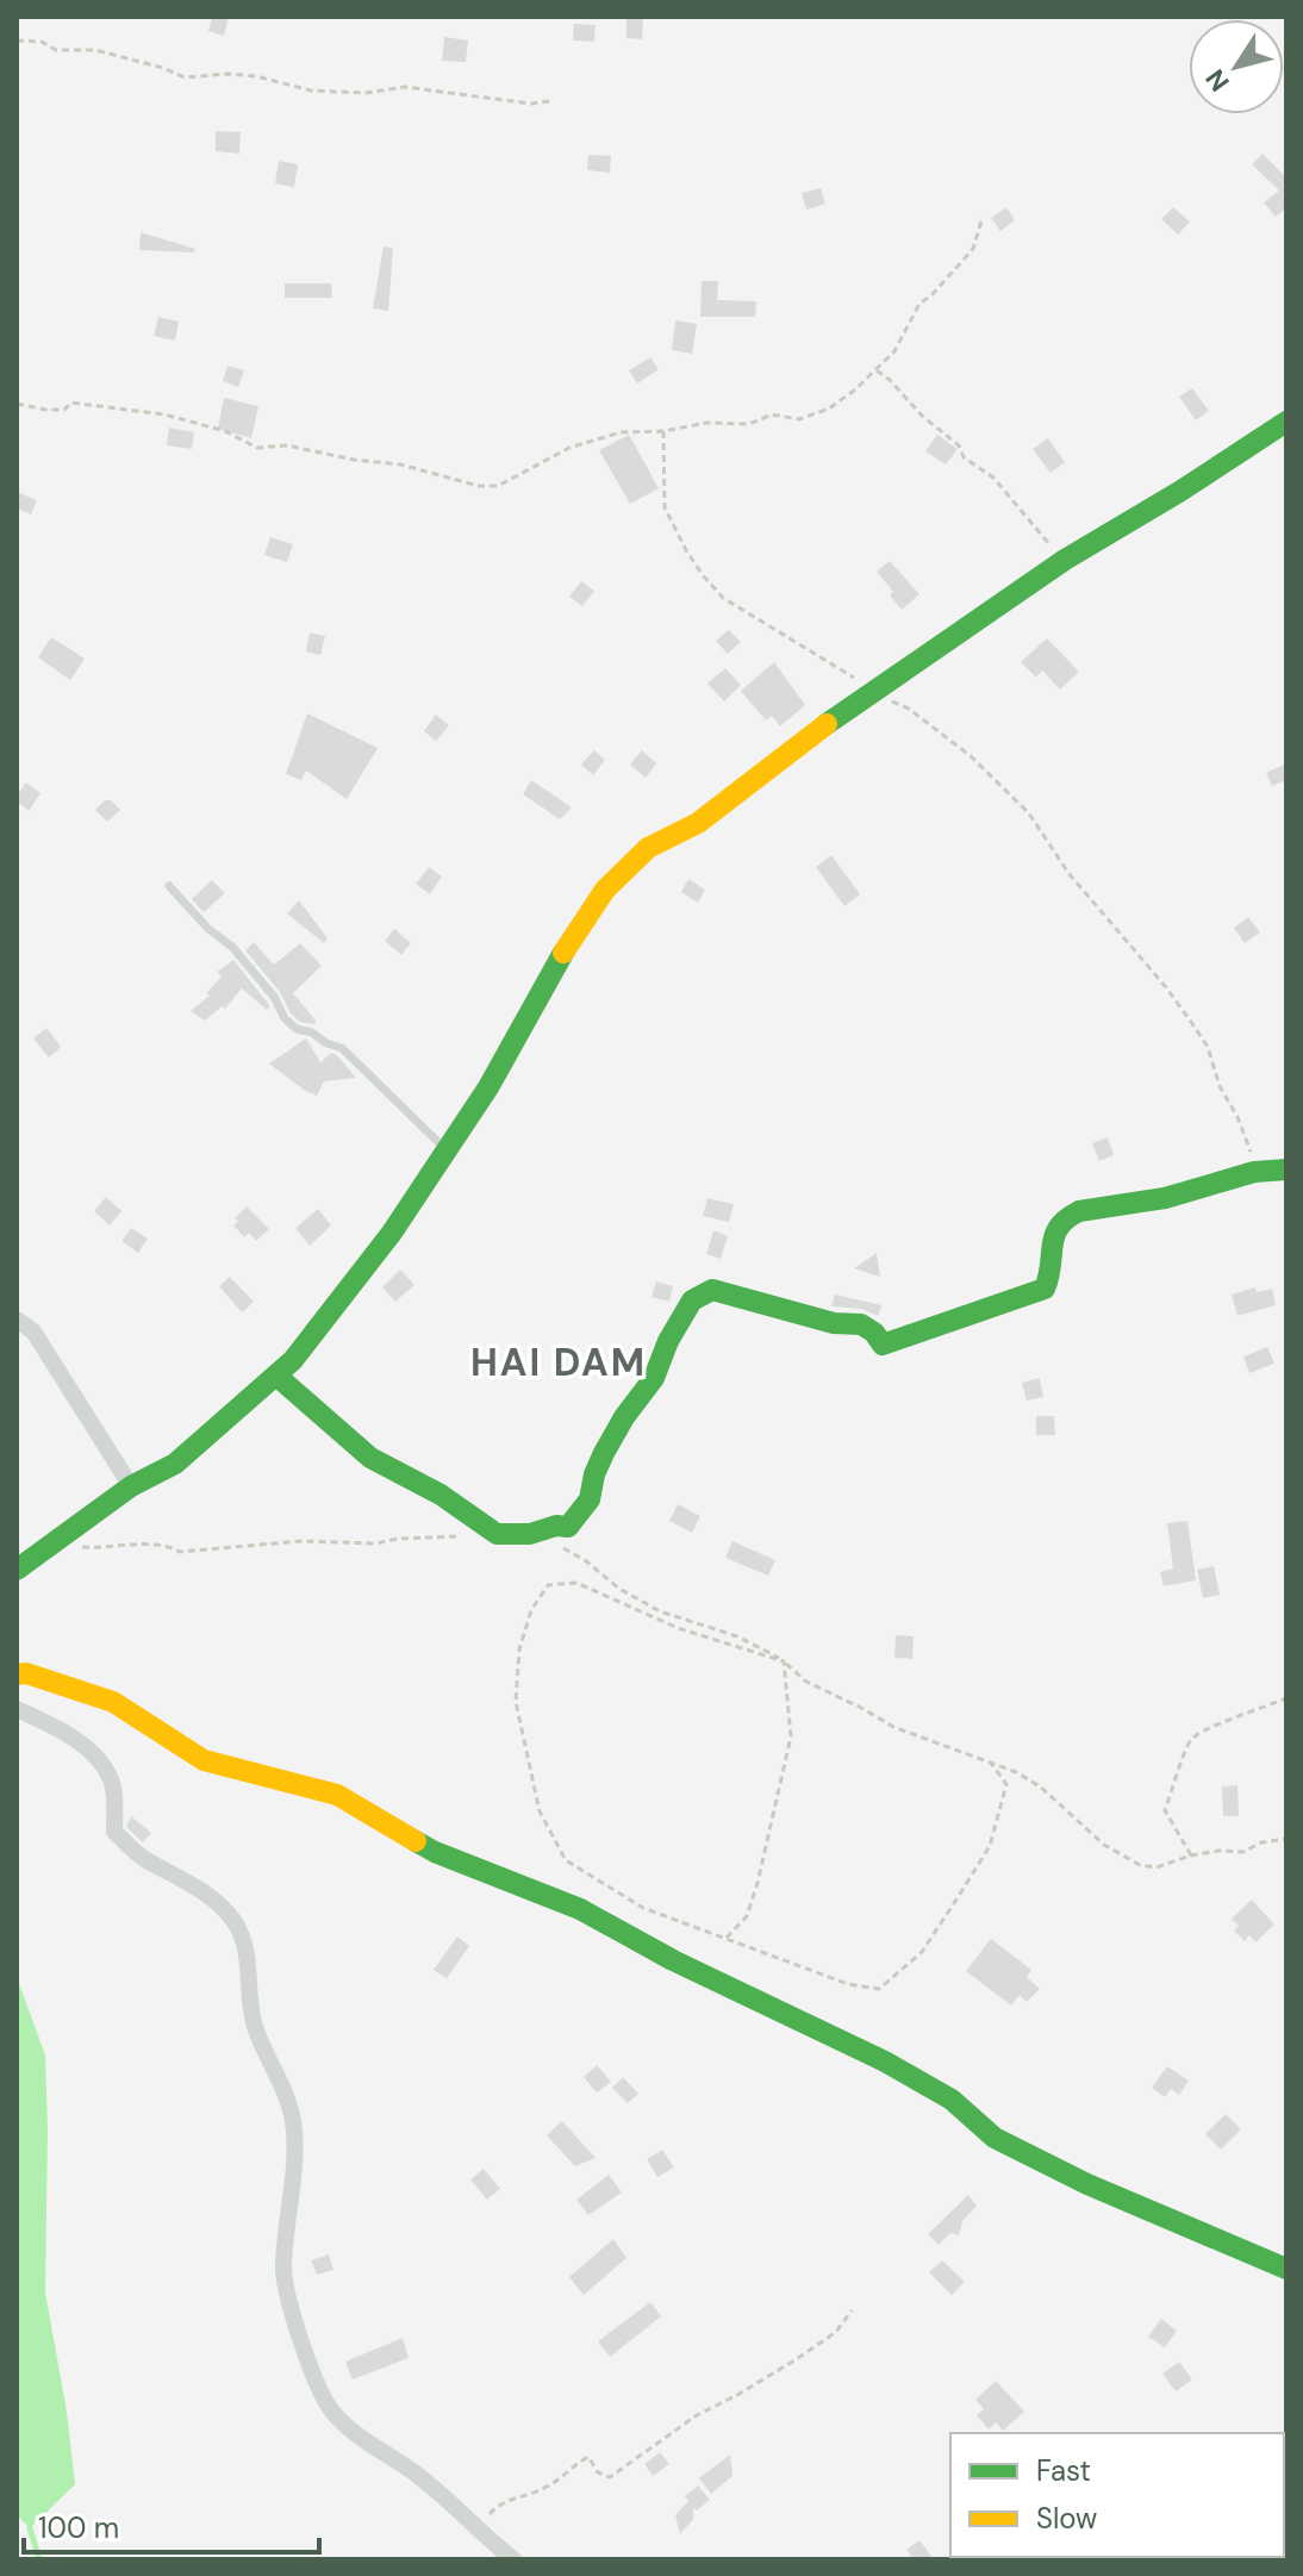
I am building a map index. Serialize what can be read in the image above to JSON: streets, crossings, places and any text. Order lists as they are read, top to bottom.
{
  "districts": ["HAI DAM"],
  "legend": ["Fast", "Slow"],
  "scale_bar": "100 m",
  "north": "bottom left"
}
